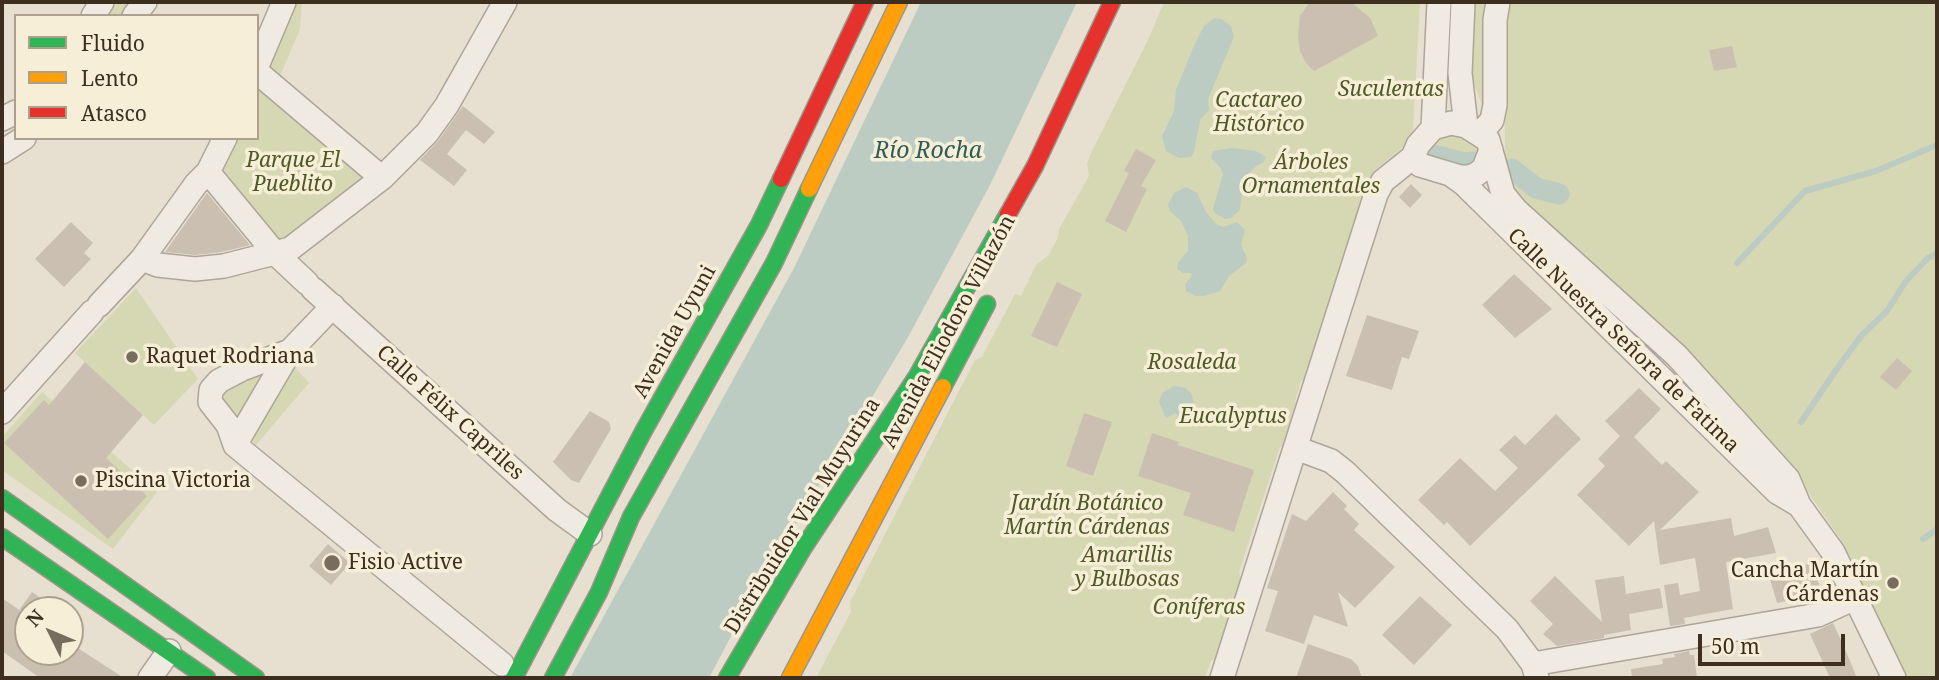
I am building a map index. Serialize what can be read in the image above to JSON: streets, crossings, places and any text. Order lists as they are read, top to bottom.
{
  "streets": {
    "main road": ["Avenida Uyuni", "Avenida Eliodoro Villazón", "Distribuidor Vial Muyurina"],
    "street": ["Calle Nuestra Señora de Fatima", "Calle Félix Capriles"]
  },
  "crossings": [
    ["Avenida Uyuni", "Calle Félix Capriles"],
    ["Avenida Eliodoro Villazón", "Distribuidor Vial Muyurina"]
  ],
  "water": ["Río Rocha"],
  "parks": [
    "Suculentas",
    "Cactareo Histórico",
    "Parque El Pueblito",
    "Árboles Ornamentales",
    "Rosaleda",
    "Eucalyptus",
    "Jardín Botánico Martín Cárdenas",
    "Amarillis y Bulbosas",
    "Coníferas"
  ],
  "places": [
    "Raquet Rodriana",
    "Piscina Victoria",
    "Fisio Active",
    "Cancha Martín Cárdenas"
  ],
  "legend": ["Fluido", "Lento", "Atasco"],
  "scale_bar": "50 m",
  "north": "top left"
}
